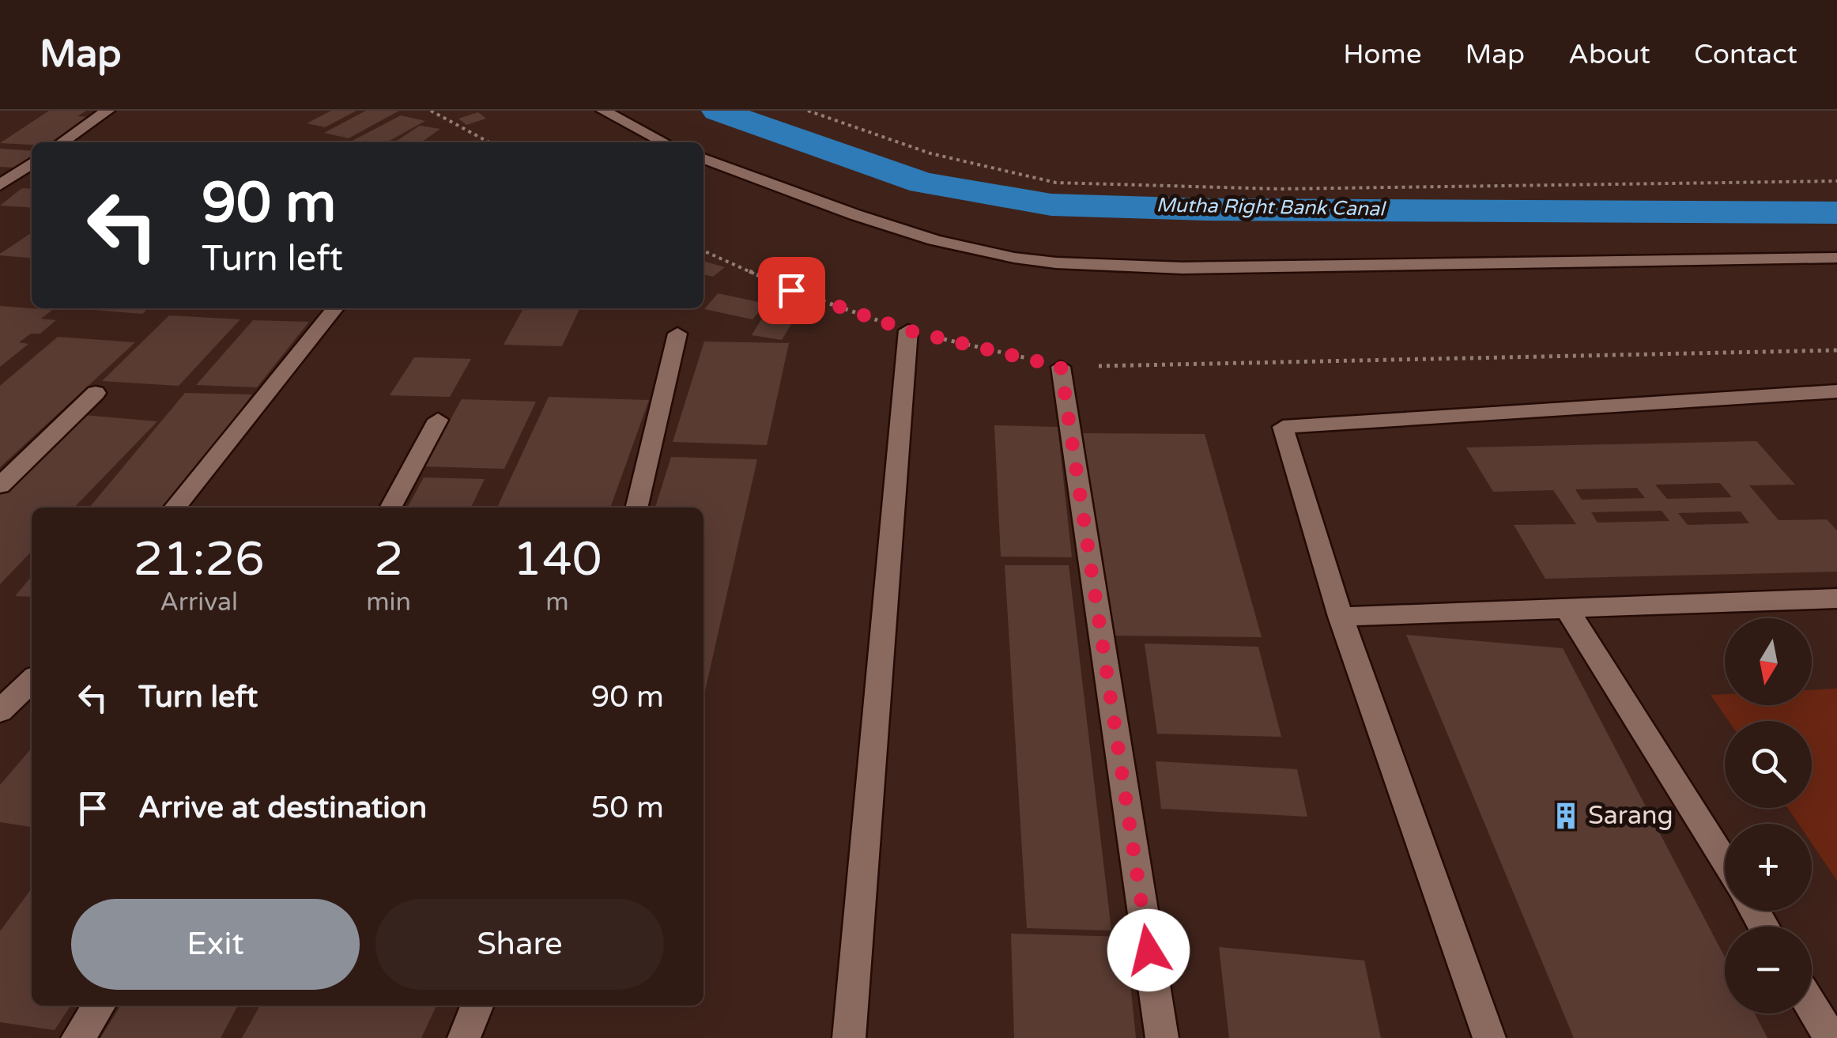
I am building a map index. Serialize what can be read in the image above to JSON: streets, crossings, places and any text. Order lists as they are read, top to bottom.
{
  "water": ["Mutha Right Bank Canal"],
  "places": {
    "building": ["Sarang"]
  },
  "north": "bottom",
  "page": {
    "header": "Map",
    "nav": [
      "Home",
      "Map",
      "About",
      "Contact"
    ],
    "turn": ["90 m", "Turn left"],
    "eta": [
      "21:26",
      "Arrival",
      "2",
      "min",
      "140",
      "m"
    ],
    "map_buttons": ["+", "−"],
    "list": [
      {
        "name": "Turn left",
        "value": "90 m"
      },
      {
        "name": "Arrive at destination",
        "value": "50 m"
      }
    ],
    "buttons": ["Exit", "Share"]
  }
}
